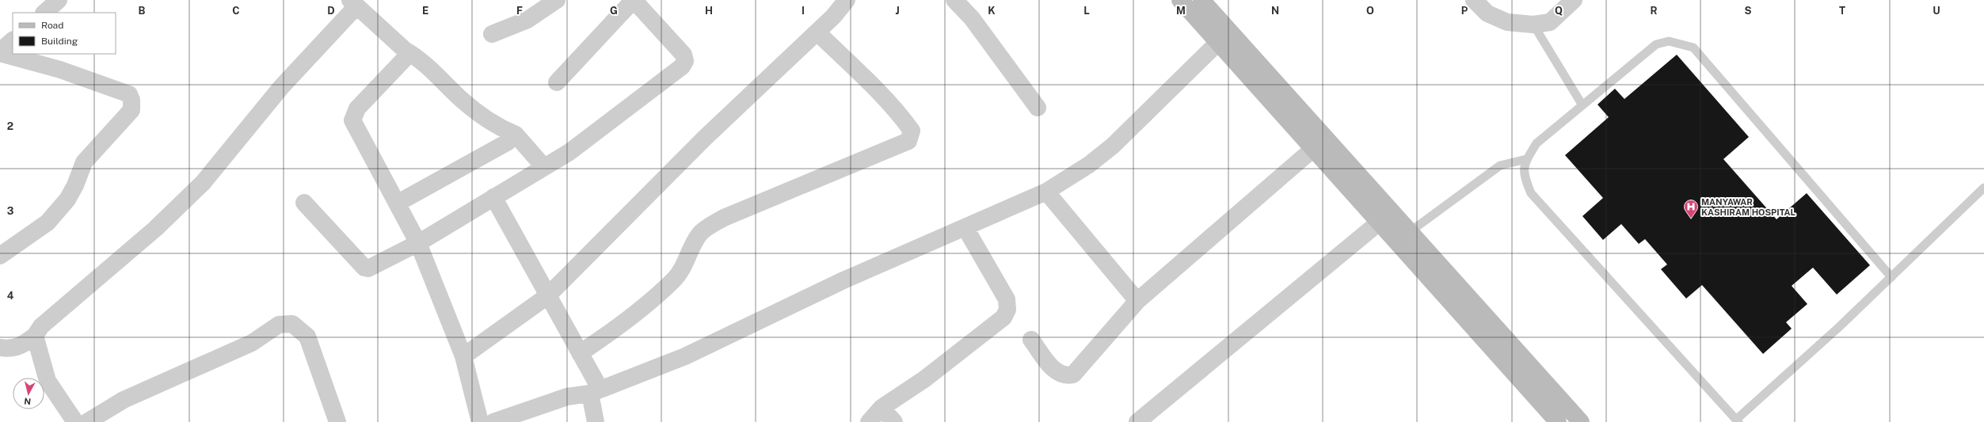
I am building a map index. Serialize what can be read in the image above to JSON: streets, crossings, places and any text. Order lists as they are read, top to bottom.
{
  "places": {
    "hospital": ["MANYAWAR KASHIRAM HOSPITAL"]
  },
  "legend": ["Road", "Building"],
  "north": "bottom",
  "grid": {
    "columns": [
      "B",
      "C",
      "D",
      "E",
      "F",
      "G",
      "H",
      "I",
      "J",
      "K",
      "L",
      "M",
      "N",
      "O",
      "P",
      "Q",
      "R",
      "S",
      "T",
      "U"
    ],
    "rows": ["2", "3", "4"]
  }
}
